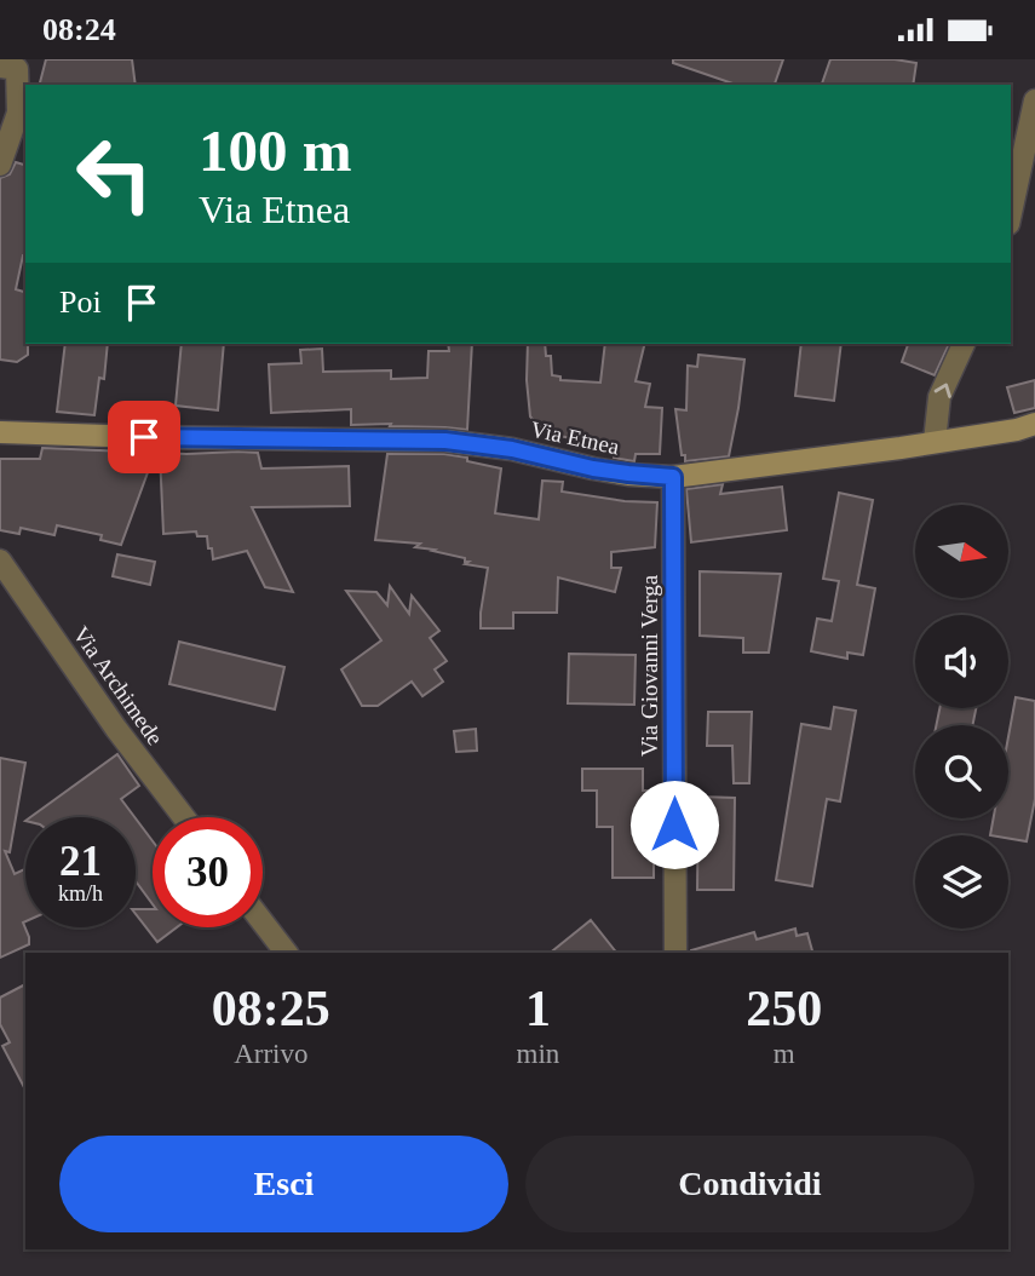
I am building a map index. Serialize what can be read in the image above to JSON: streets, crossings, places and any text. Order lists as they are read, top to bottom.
{
  "streets": {
    "main road": ["Via Etnea"],
    "street": ["Via Giovanni Verga", "Via Archimede"]
  },
  "crossings": [
    ["Via Etnea", "Via Giovanni Verga"]
  ],
  "north": "right",
  "page": {
    "status": "08:24",
    "turn": ["100 m", "Via Etnea"],
    "then": "Poi",
    "speed": "21 km/h",
    "limit": "30",
    "eta": [
      "08:25",
      "Arrivo",
      "1",
      "min",
      "250",
      "m"
    ],
    "buttons": ["Esci", "Condividi"]
  }
}
